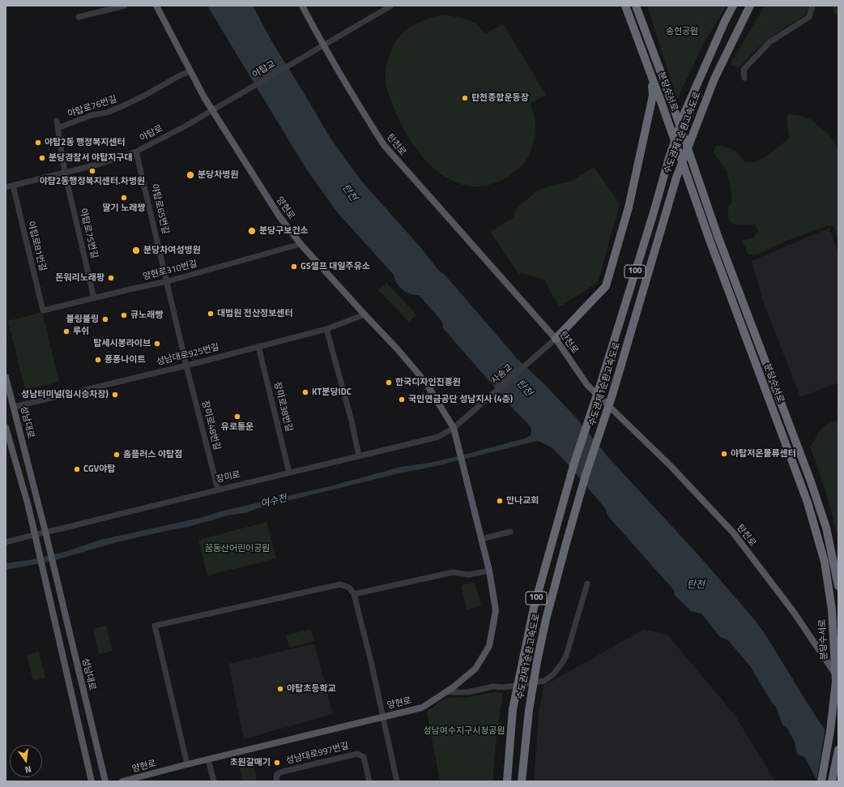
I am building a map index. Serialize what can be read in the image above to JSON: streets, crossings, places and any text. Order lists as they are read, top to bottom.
{
  "streets": {
    "highway": ["분당수서로", "수도권제1순환고속도로", "100"],
    "main road": ["탄천로", "양현로", "성남대로"],
    "street": [
      "야탑교",
      "야탑로76번길",
      "야탑로",
      "야탑로65번길",
      "야탑로75번길",
      "야탑로81번길",
      "양현로310번길",
      "성남대로925번길",
      "사송교",
      "장미로38번길",
      "장미로48번길",
      "장미로",
      "성남대로997번길"
    ]
  },
  "crossings": [
    ["야탑교", "야탑로"],
    ["야탑교", "탄천로"],
    ["야탑로76번길", "양현로"],
    ["야탑로", "양현로"],
    ["야탑로", "야탑로65번길"],
    ["야탑로", "야탑로75번길"],
    ["야탑로", "야탑로81번길"],
    ["탄천로", "사송교"],
    ["양현로", "양현로310번길"],
    ["양현로", "성남대로925번길"],
    ["양현로", "사송교"],
    ["양현로", "장미로"],
    ["야탑로65번길", "양현로310번길"],
    ["야탑로65번길", "성남대로925번길"],
    ["야탑로65번길", "장미로48번길"],
    ["야탑로75번길", "양현로310번길"],
    ["야탑로81번길", "양현로310번길"],
    ["성남대로925번길", "장미로38번길"],
    ["성남대로925번길", "성남대로"],
    ["성남대로925번길", "장미로48번길"],
    ["사송교", "장미로"],
    ["장미로38번길", "장미로"],
    ["성남대로", "장미로"],
    ["장미로48번길", "장미로"]
  ],
  "water": ["탄천", "여수천"],
  "parks": ["송현공원", "꿈동산어린이공원", "성남여수지구시청공원"],
  "places": [
    "탄천종합운동장",
    "야탑2동 행정복지센터",
    "분당경찰서 야탑지구대",
    "야턉2동행정복지센터.차병원",
    "분당차병원",
    "딸기 노래짱",
    "분당구보건소",
    "분당차여성병원",
    "GS셀프 대일주유소",
    "돈워리노래팡",
    "대법원 전산정보센터",
    "큐노래빵",
    "블링블링",
    "루쉬",
    "탑세시봉라이브",
    "퐁퐁나이트",
    "한국디자인진흥원",
    "KT분당IDC",
    "성남터미널(임시승차장)",
    "국민연금공단 성남지사 (4층)",
    "유로통운",
    "야탑저온물류센터",
    "홈플러스 야탑점",
    "CGV야탑",
    "만나교회",
    "야탑초등학교",
    "초원갈매기"
  ],
  "north": "bottom"
}
